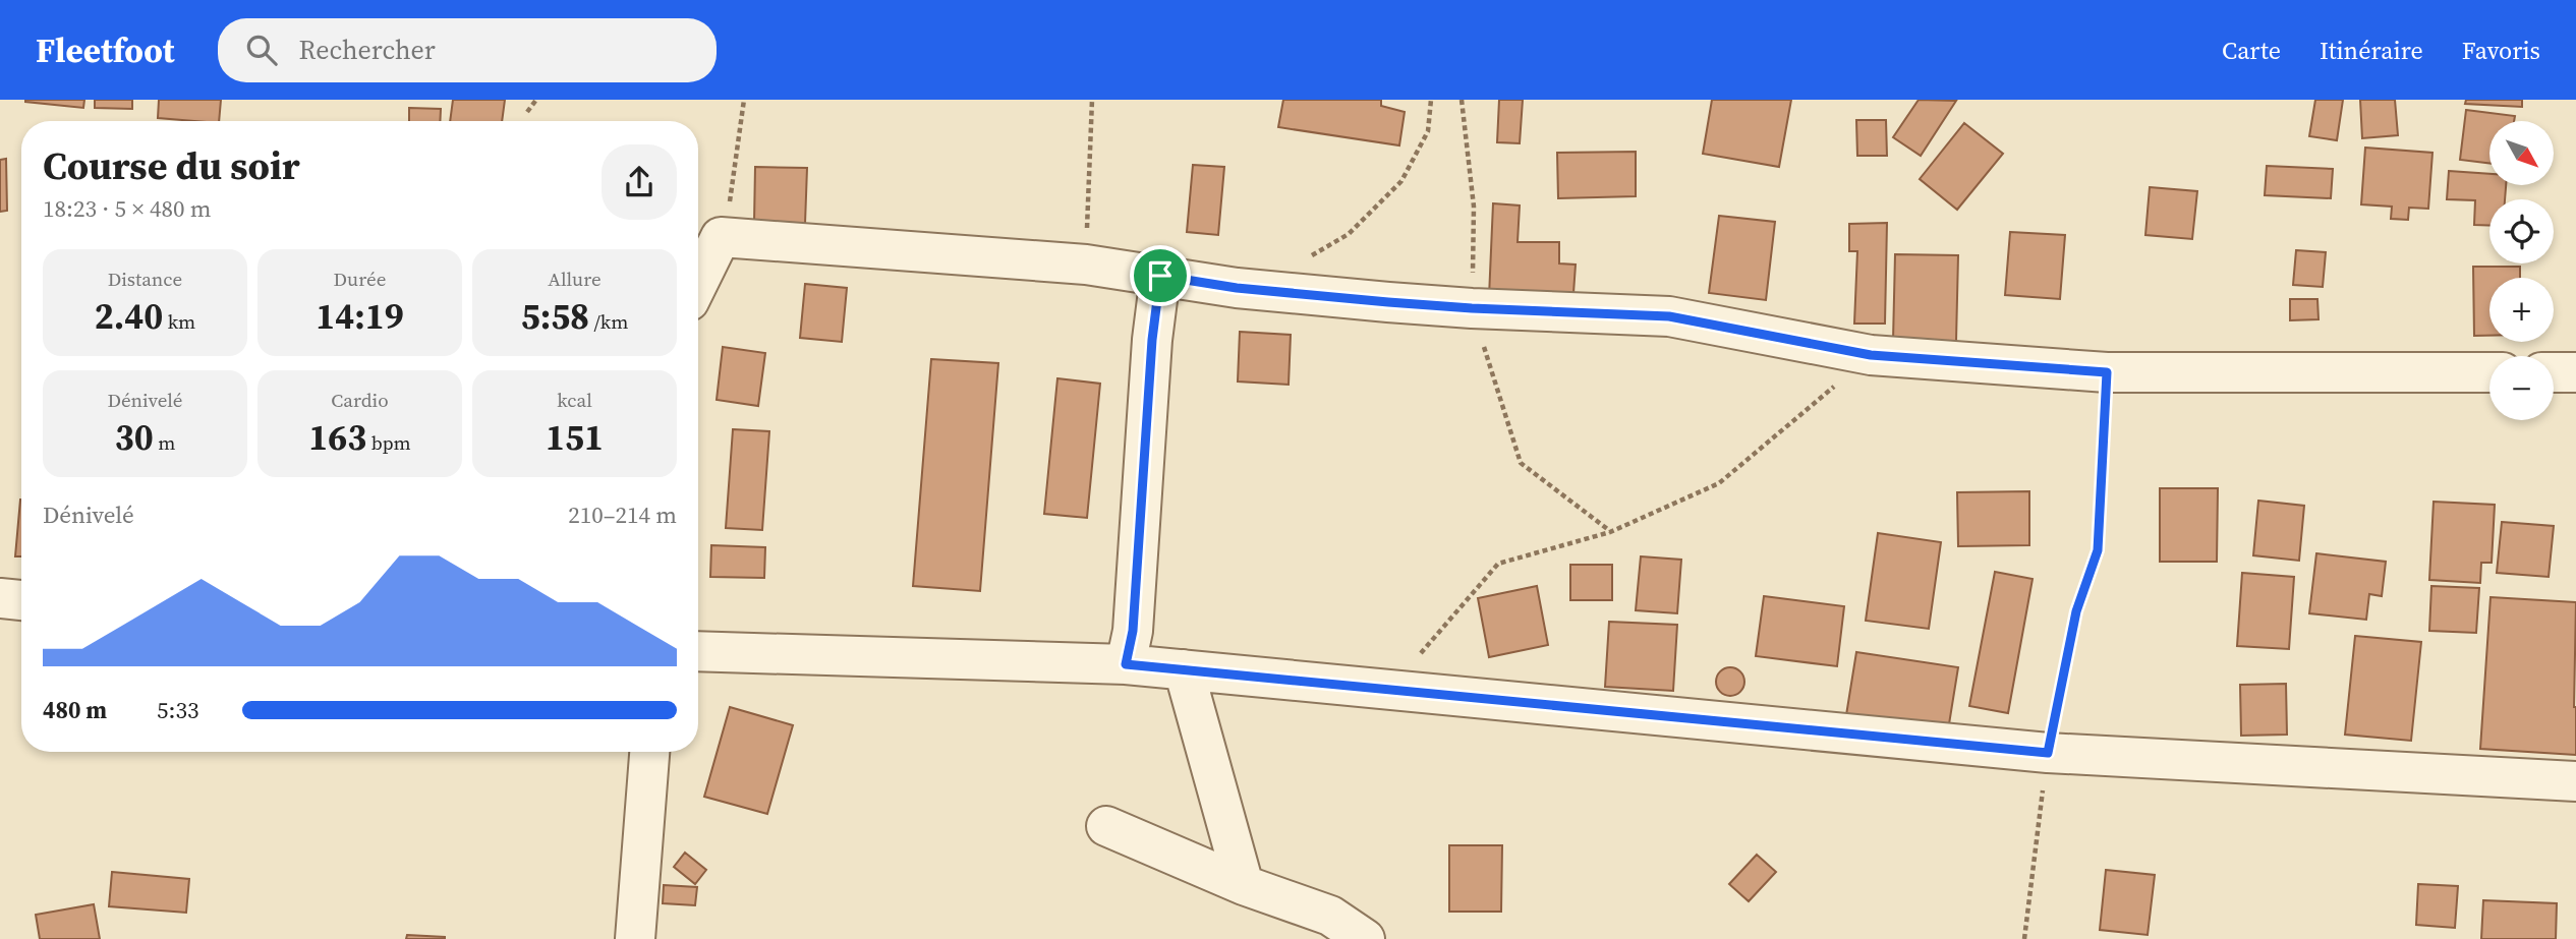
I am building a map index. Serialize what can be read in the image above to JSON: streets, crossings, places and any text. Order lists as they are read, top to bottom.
{
  "north": "bottom right",
  "page": {
    "header": "Fleetfoot",
    "search": "Rechercher",
    "nav": ["Carte", "Itinéraire", "Favoris"],
    "map_buttons": ["+", "−"],
    "heading": ["Course du soir", "18:23 · 5 × 480 m"],
    "stats": [
      ["Distance", "2.40 km"],
      ["Durée", "14:19"],
      ["Allure", "5:58 /km"],
      ["Dénivelé", "30 m"],
      ["Cardio", "163 bpm"],
      ["kcal", "151"]
    ],
    "chart": ["Dénivelé", "210–214 m"],
    "list": [
      {
        "name": "480 m",
        "note": "5:33"
      }
    ]
  }
}
